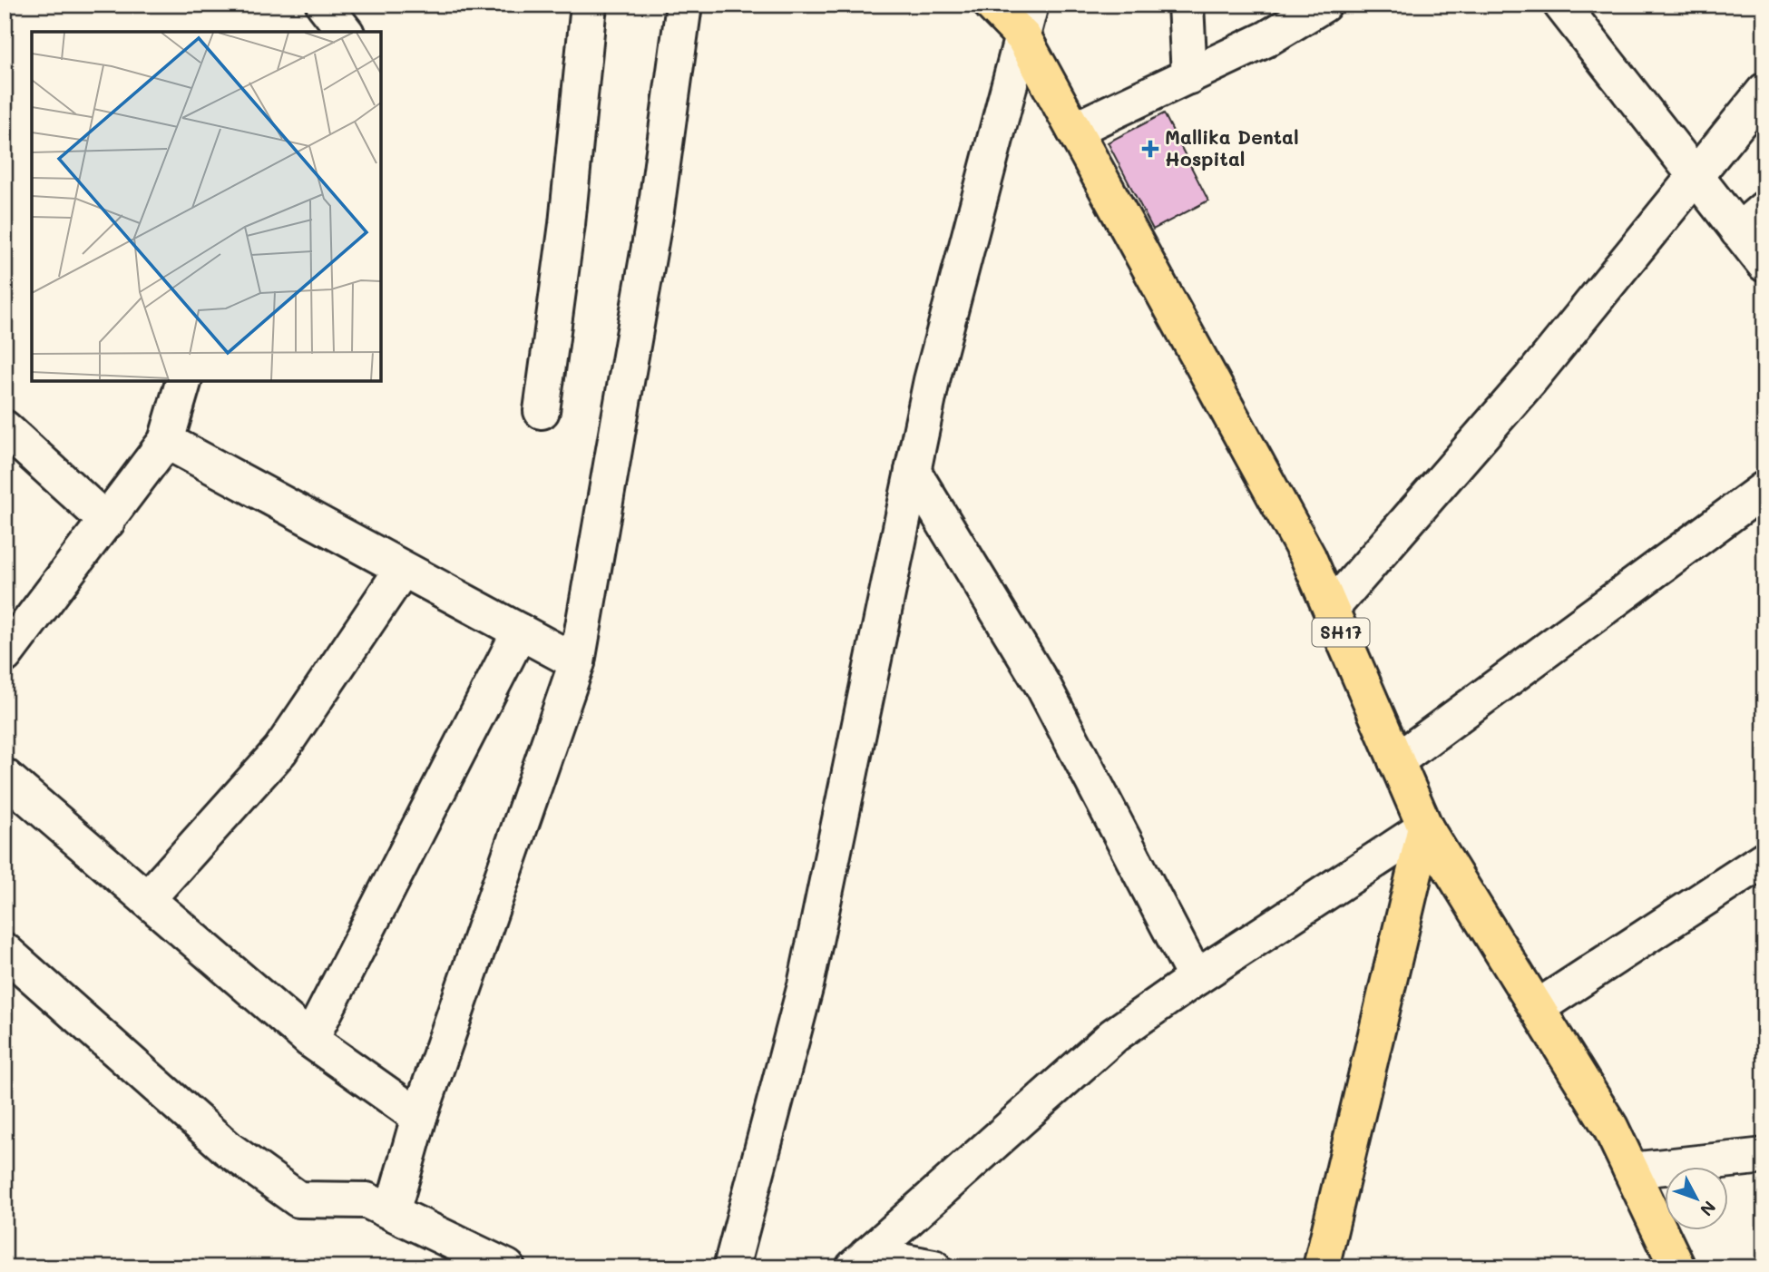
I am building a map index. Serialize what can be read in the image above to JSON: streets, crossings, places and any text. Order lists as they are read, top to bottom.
{
  "streets": {
    "main road": ["SH17"]
  },
  "places": {
    "health": ["Mallika Dental Hospital"]
  },
  "north": "bottom right"
}
